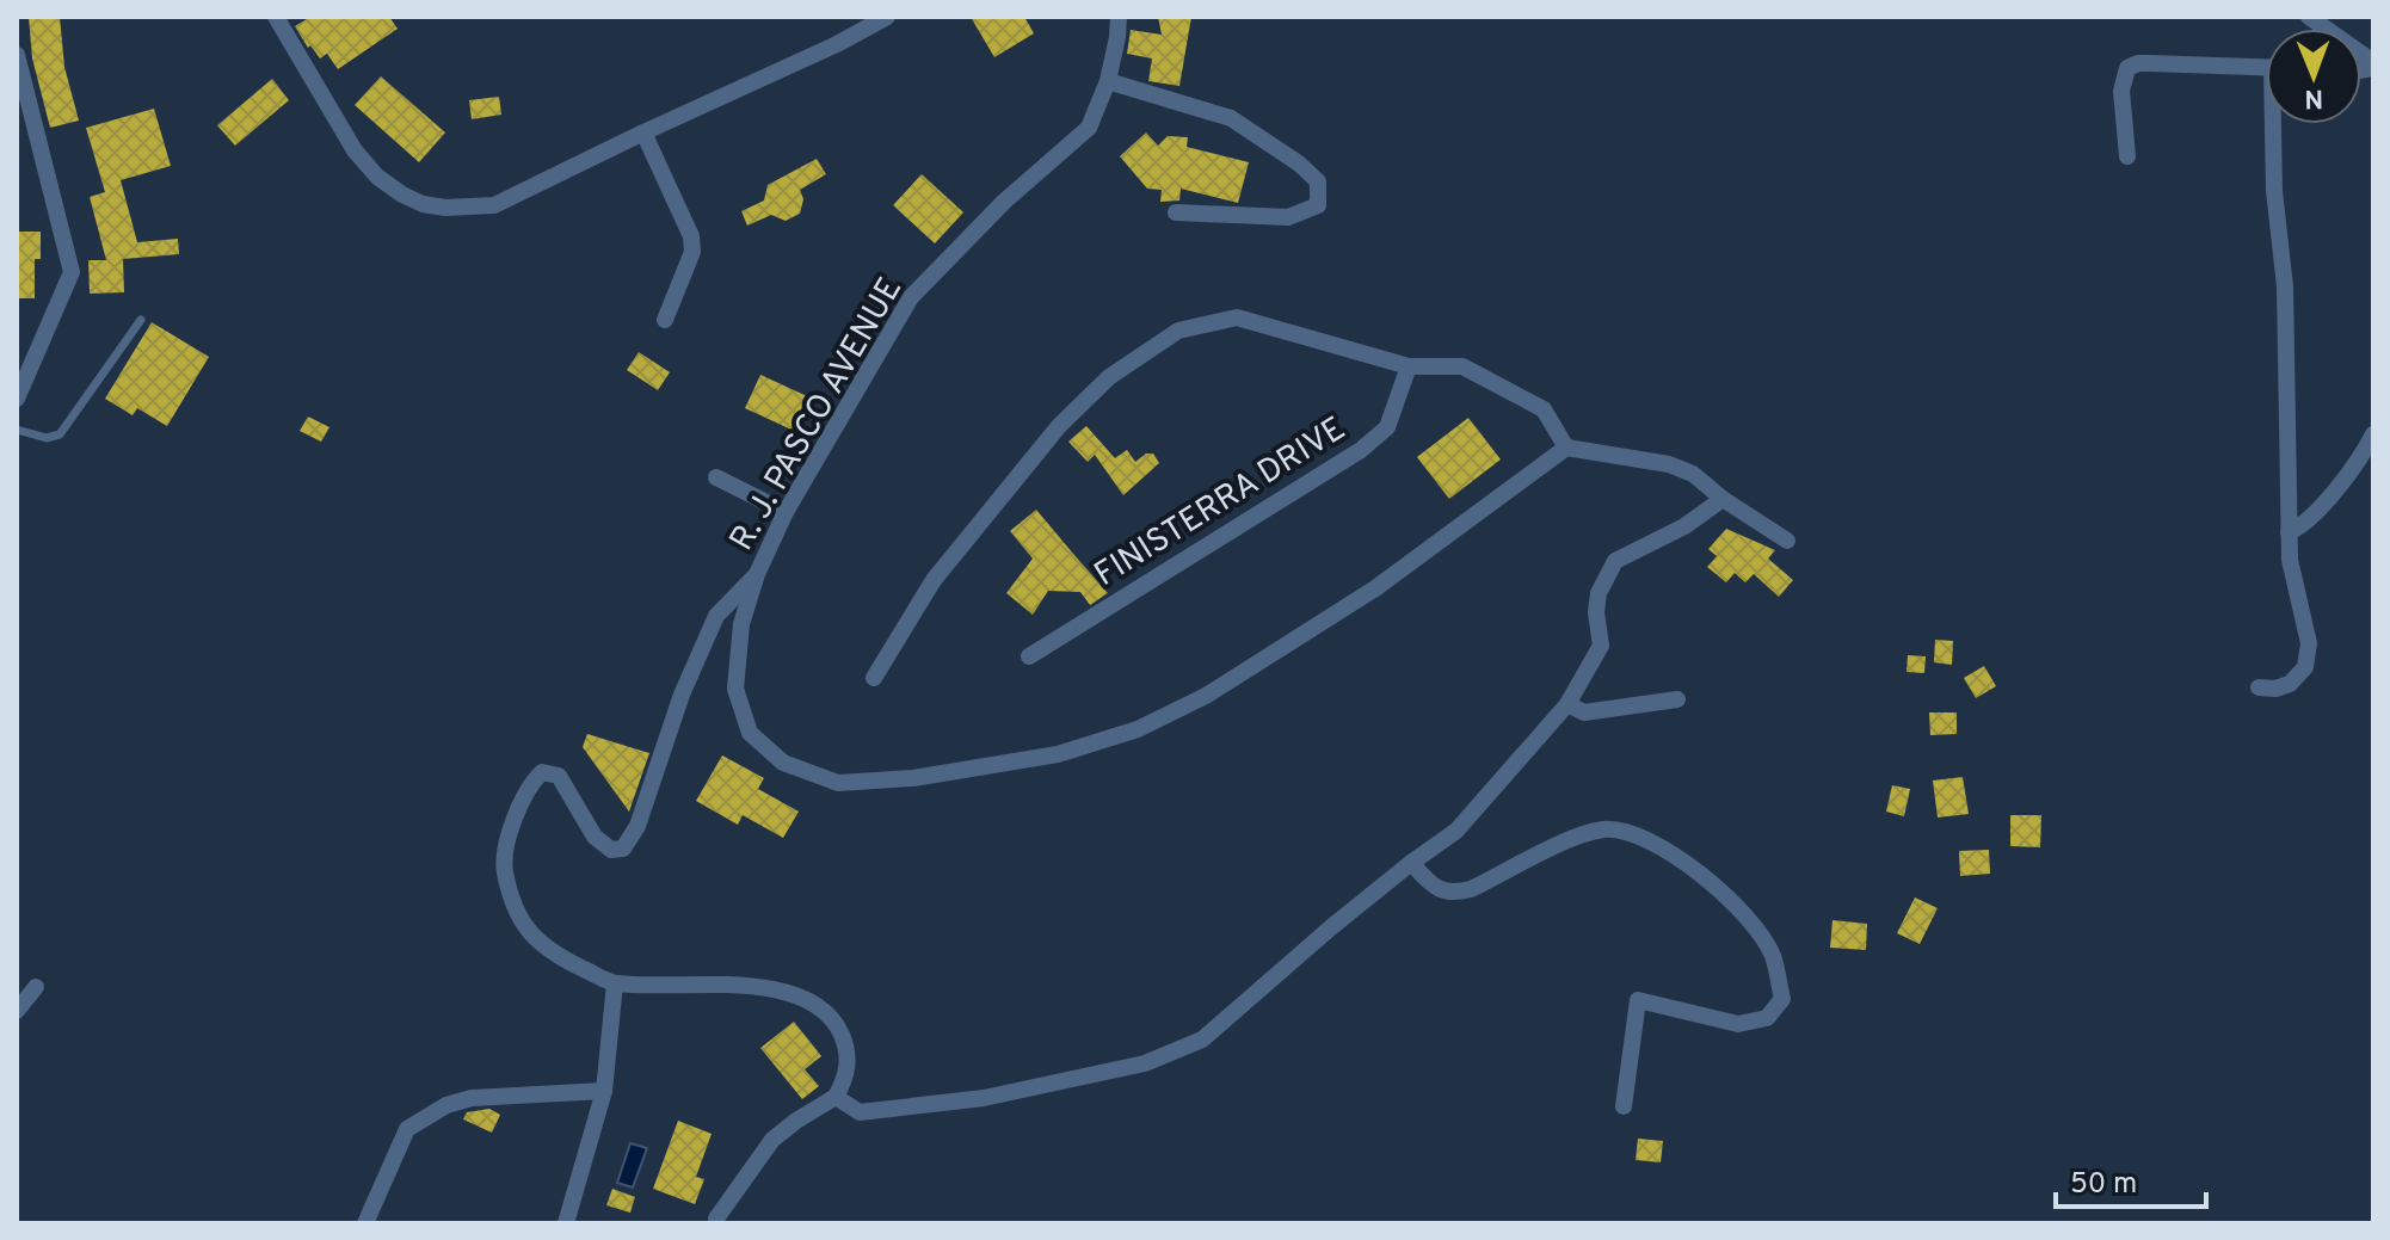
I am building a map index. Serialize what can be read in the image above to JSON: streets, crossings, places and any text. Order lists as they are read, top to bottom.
{
  "streets": {
    "street": ["R. J. PASCO AVENUE", "FINISTERRA DRIVE"]
  },
  "scale_bar": "50 m",
  "north": "bottom"
}
